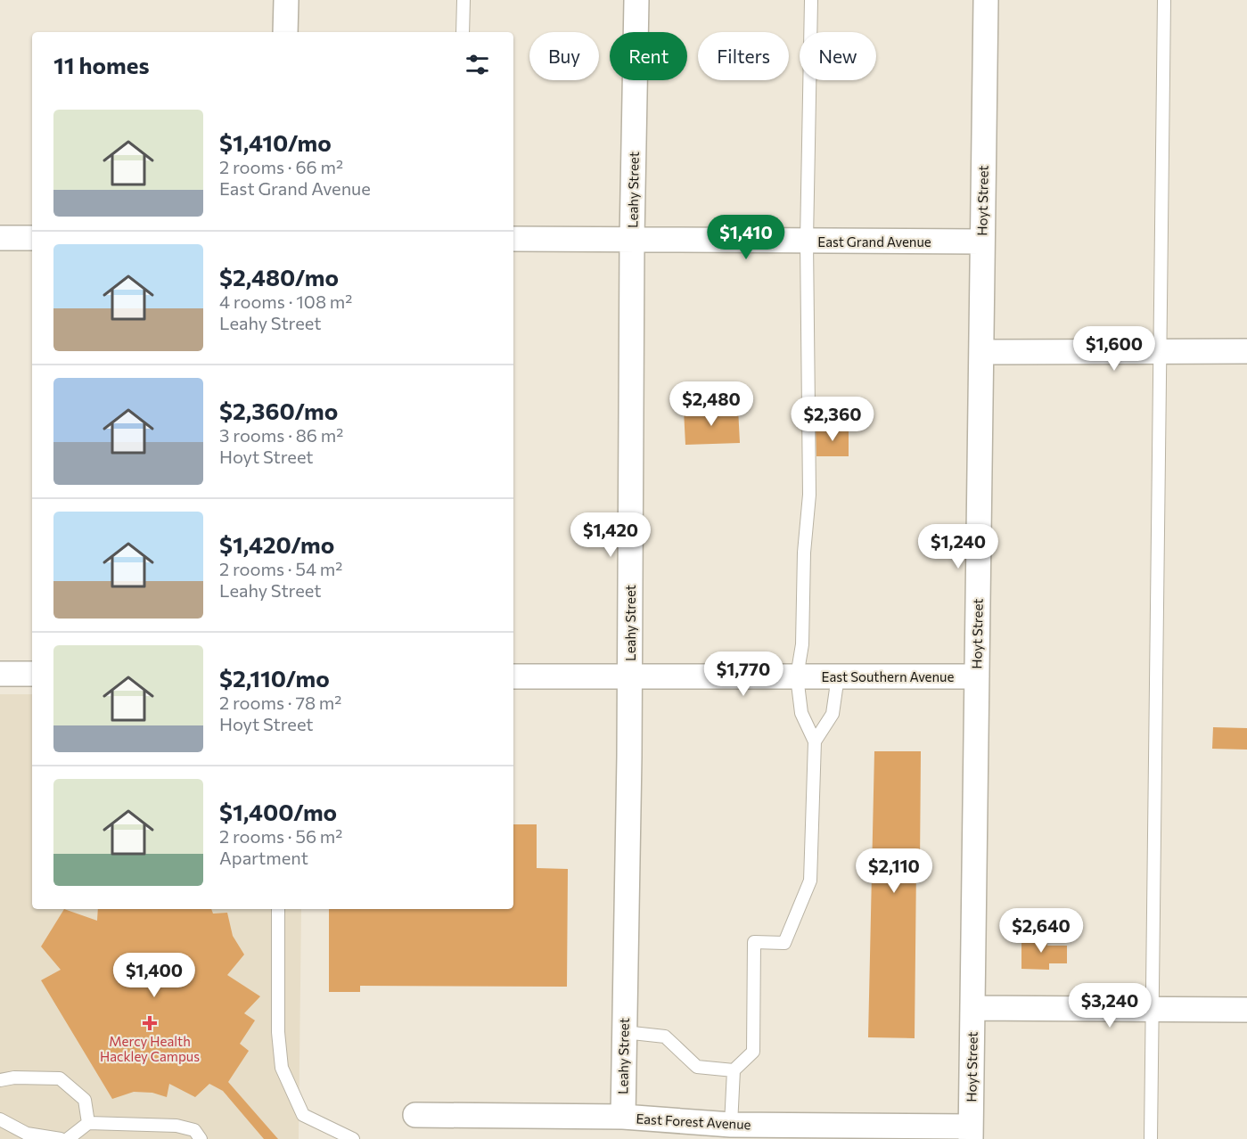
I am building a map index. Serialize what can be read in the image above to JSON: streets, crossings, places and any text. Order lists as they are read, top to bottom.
{
  "streets": {
    "street": [
      "Leahy Street",
      "Hoyt Street",
      "East Grand Avenue",
      "East Southern Avenue",
      "East Forest Avenue"
    ]
  },
  "crossings": [
    ["Leahy Street", "East Grand Avenue"],
    ["Leahy Street", "East Southern Avenue"],
    ["Leahy Street", "East Forest Avenue"],
    ["Hoyt Street", "East Grand Avenue"],
    ["Hoyt Street", "East Southern Avenue"],
    ["Hoyt Street", "East Forest Avenue"]
  ],
  "places": {
    "health": ["Mercy Health Hackley Campus"]
  },
  "page": {
    "chip": [
      "Buy",
      "Rent",
      "Filters",
      "New"
    ],
    "heading": "11 homes",
    "list": [
      {
        "name": "$1,410/mo",
        "note": "2 rooms · 66 m² · East Grand Avenue"
      },
      {
        "name": "$2,480/mo",
        "note": "4 rooms · 108 m² · Leahy Street"
      },
      {
        "name": "$2,360/mo",
        "note": "3 rooms · 86 m² · Hoyt Street"
      },
      {
        "name": "$1,420/mo",
        "note": "2 rooms · 54 m² · Leahy Street"
      },
      {
        "name": "$2,110/mo",
        "note": "2 rooms · 78 m² · Hoyt Street"
      },
      {
        "name": "$1,400/mo",
        "note": "2 rooms · 56 m² · Apartment"
      }
    ],
    "price": [
      "$1,410",
      "$1,600",
      "$2,480",
      "$2,360",
      "$1,420",
      "$1,240",
      "$1,770",
      "$2,110",
      "$2,640",
      "$1,400",
      "$3,240"
    ]
  }
}
